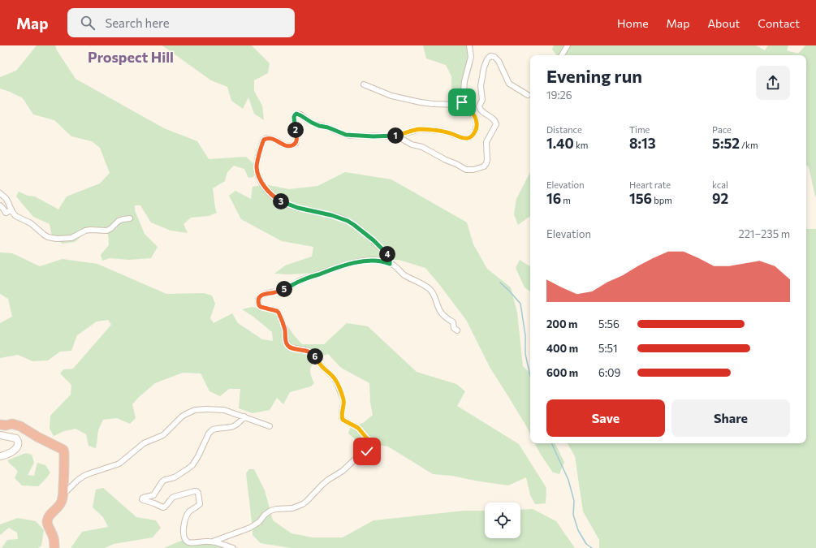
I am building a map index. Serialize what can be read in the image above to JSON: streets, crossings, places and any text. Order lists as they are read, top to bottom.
{
  "districts": ["Prospect Hill"],
  "page": {
    "header": "Map",
    "search": "Search here",
    "nav": [
      "Home",
      "Map",
      "About",
      "Contact"
    ],
    "heading": ["Evening run", "19:26"],
    "stats": [
      ["Distance", "1.40 km"],
      ["Time", "8:13"],
      ["Pace", "5:52 /km"],
      ["Elevation", "16 m"],
      ["Heart rate", "156 bpm"],
      ["kcal", "92"]
    ],
    "pins": [
      "2",
      "1",
      "3",
      "4",
      "5",
      "6"
    ],
    "chart": ["Elevation", "221–235 m"],
    "list": [
      {
        "name": "200 m",
        "note": "5:56"
      },
      {
        "name": "400 m",
        "note": "5:51"
      },
      {
        "name": "600 m",
        "note": "6:09"
      }
    ],
    "buttons": ["Save", "Share"]
  }
}
